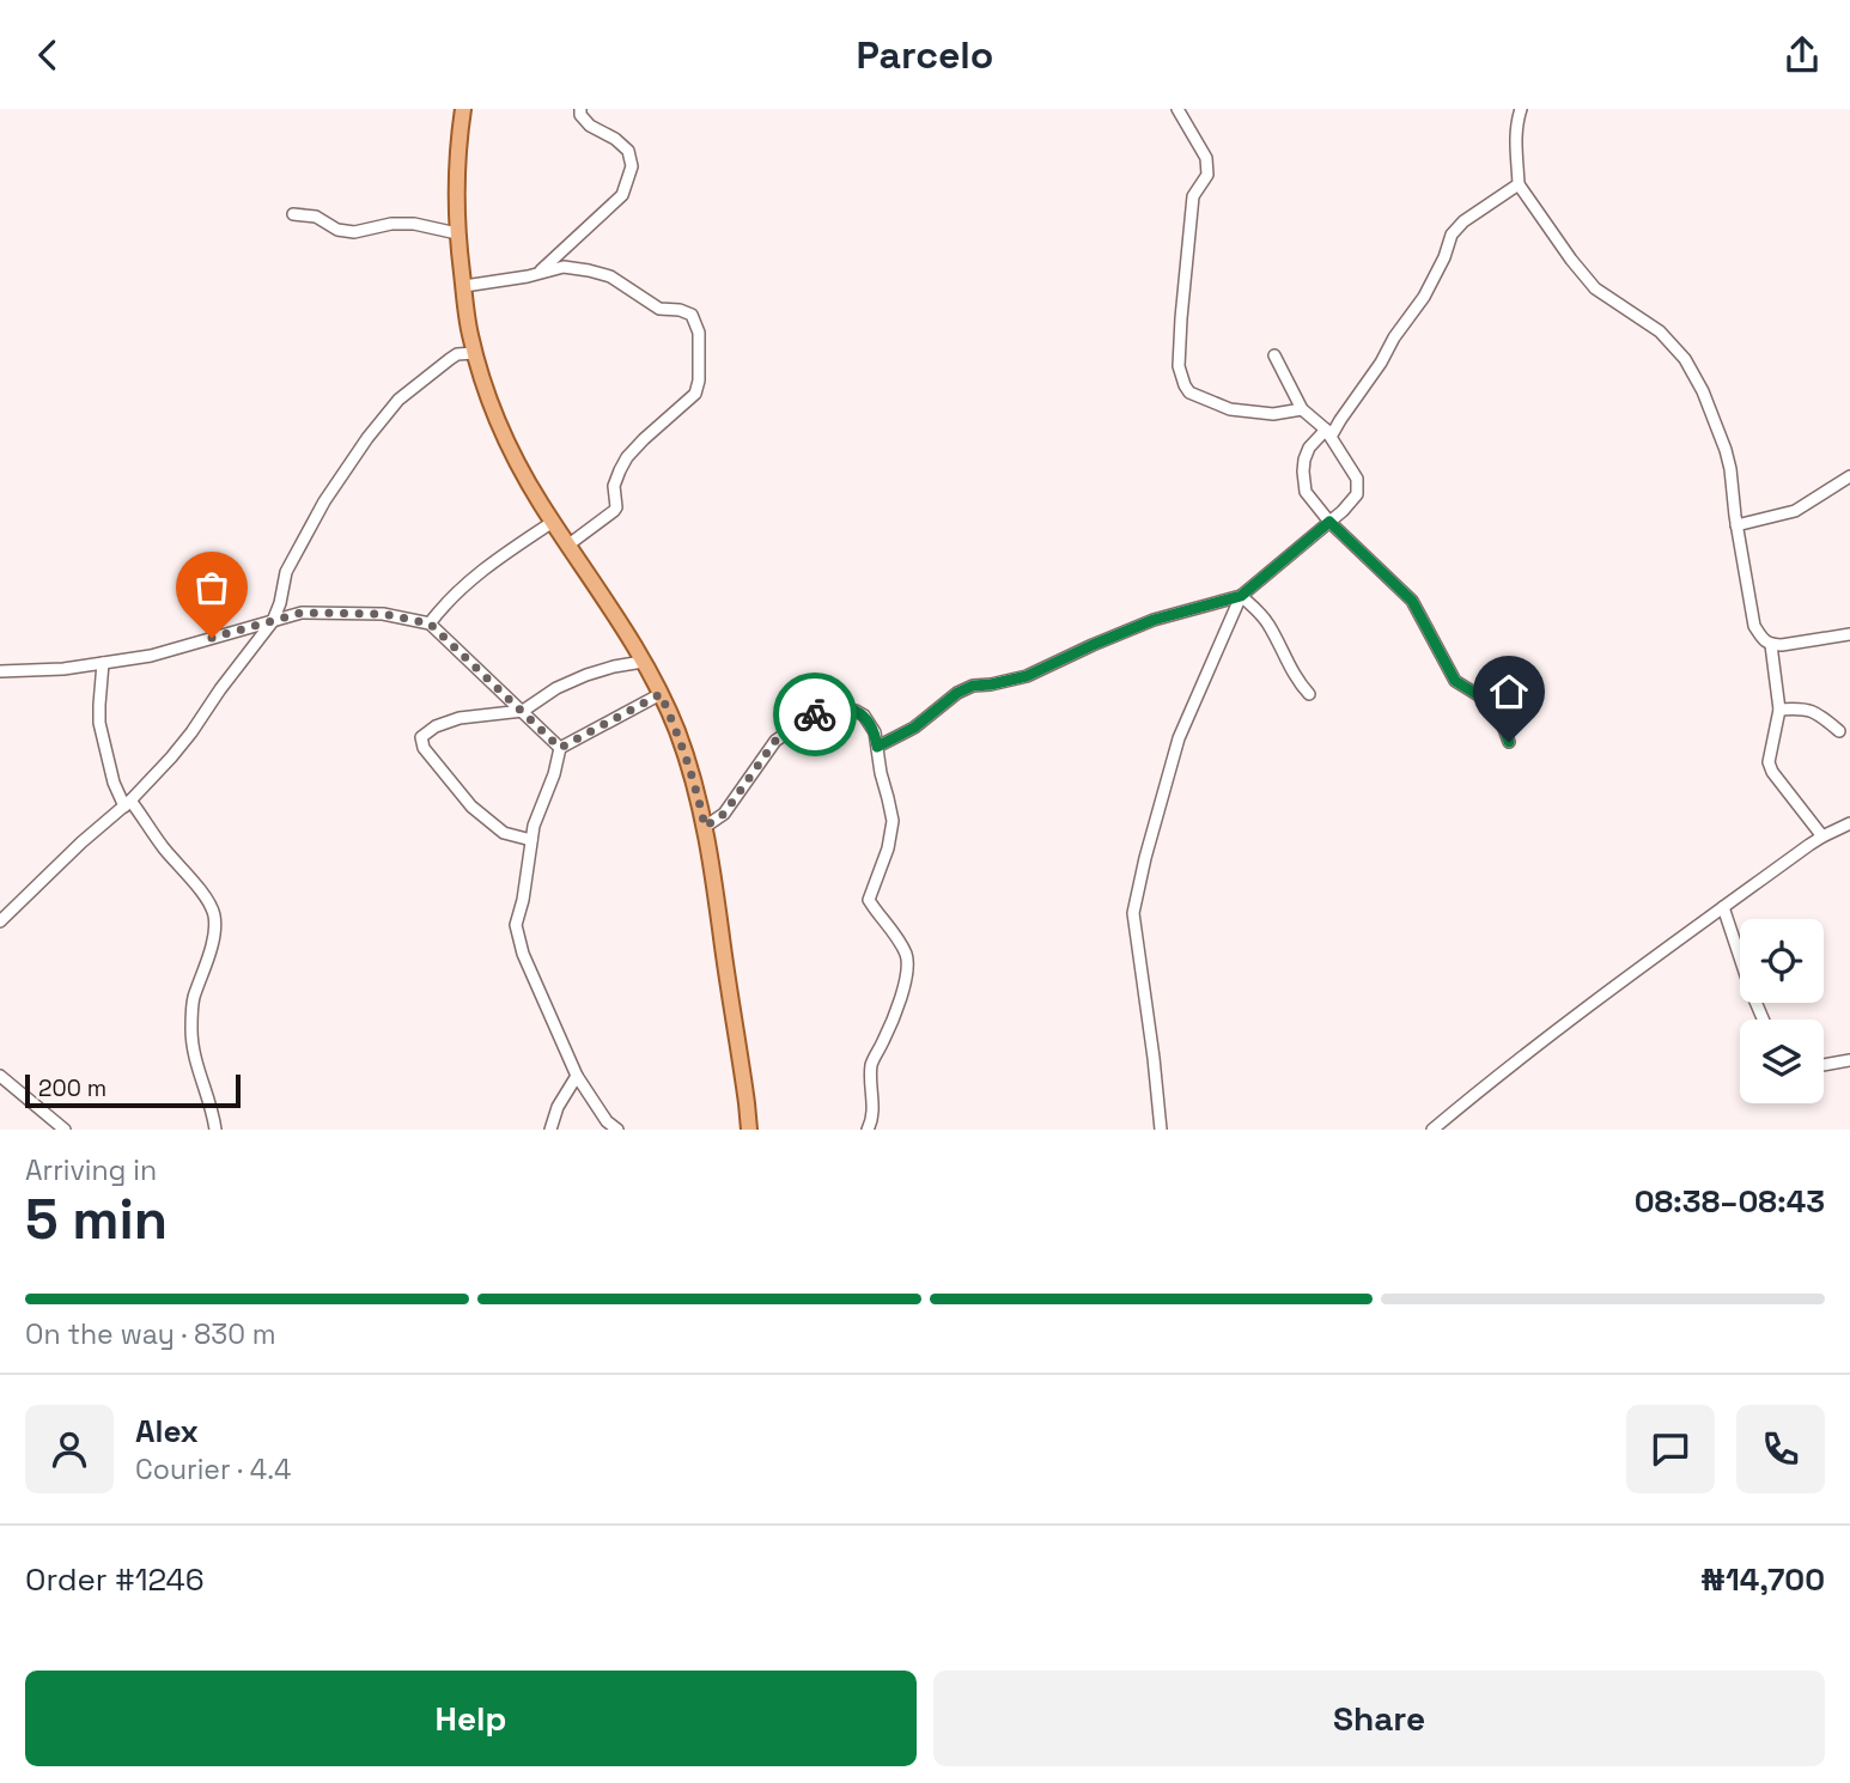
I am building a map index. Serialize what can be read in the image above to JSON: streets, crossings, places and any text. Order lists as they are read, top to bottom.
{
  "scale_bar": "200 m",
  "page": {
    "header": "Parcelo",
    "scale": "200 m",
    "heading": ["5 min", "Arriving in", "08:38–08:43"],
    "panel": [
      "Alex",
      "Courier · 4.4",
      "Order #1246",
      "₦14,700"
    ],
    "bar": "On the way · 830 m",
    "buttons": ["Help", "Share"]
  }
}
